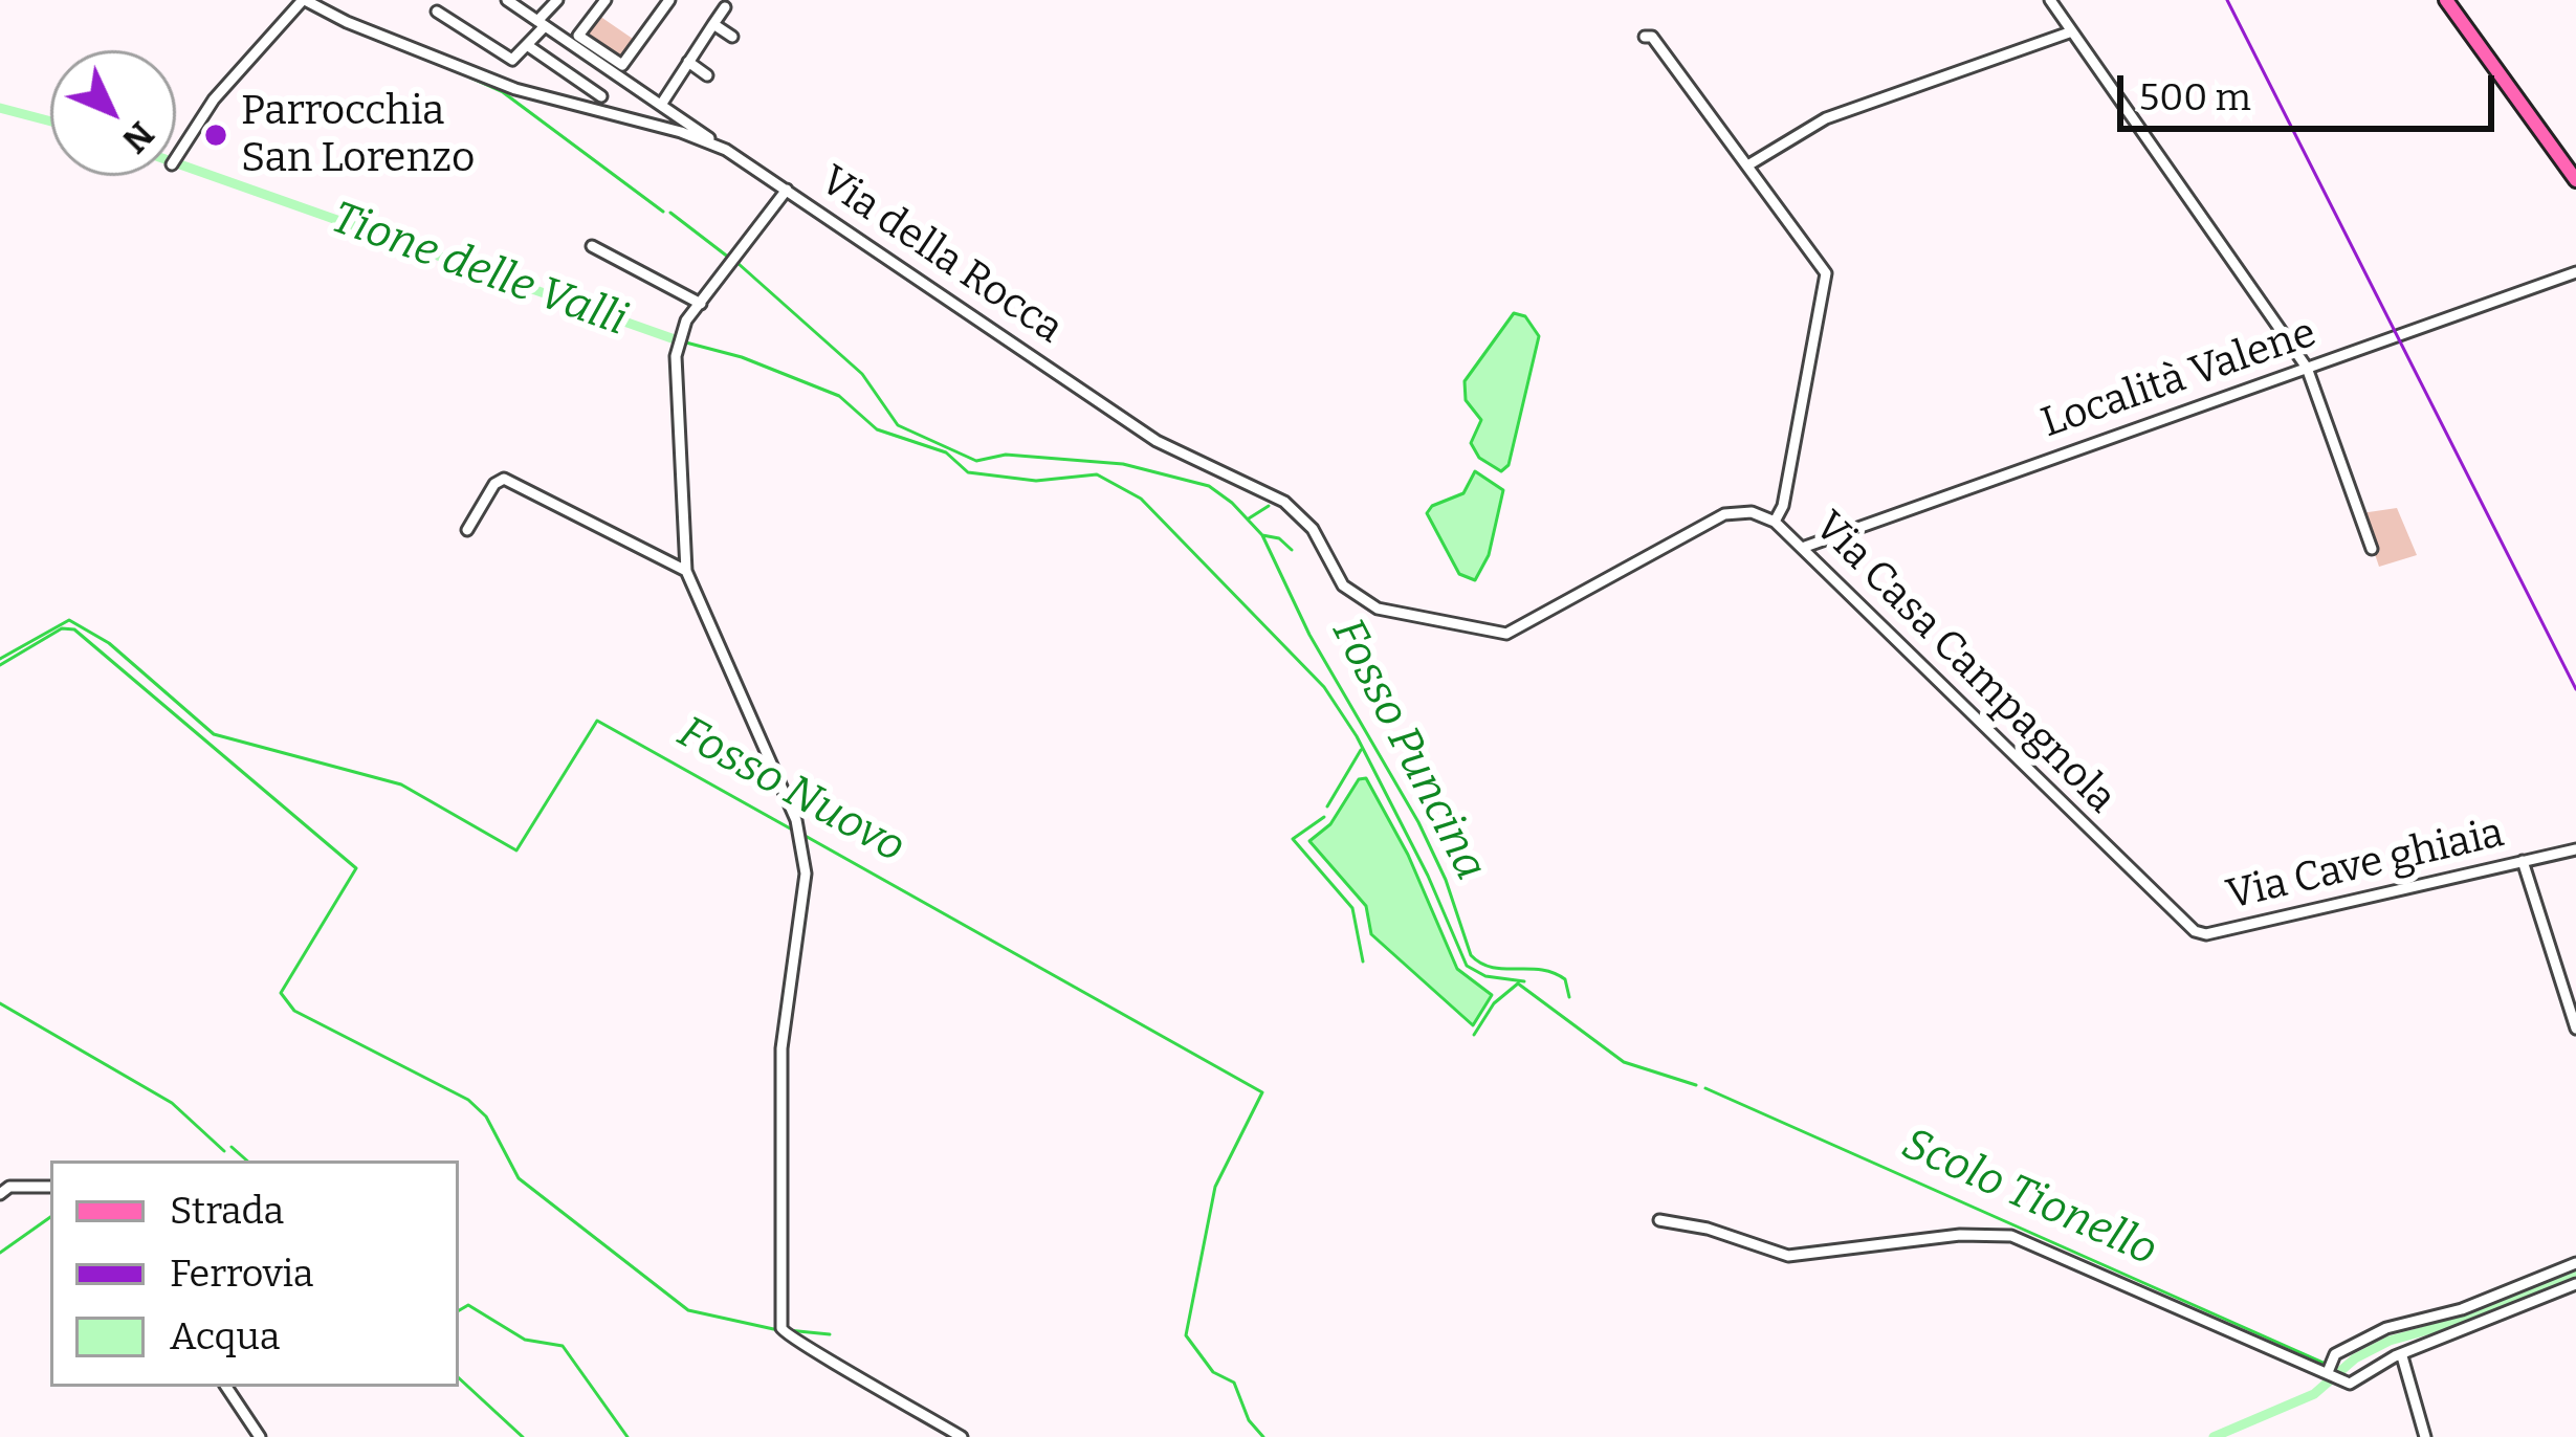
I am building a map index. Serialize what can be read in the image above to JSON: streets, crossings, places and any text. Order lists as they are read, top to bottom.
{
  "streets": {
    "street": [
      "Via della Rocca",
      "Località Valene",
      "Via Casa Campagnola",
      "Via Cave ghiaia"
    ]
  },
  "crossings": [
    ["Via della Rocca", "Via Casa Campagnola"],
    ["Località Valene", "Via Casa Campagnola"],
    ["Via Casa Campagnola", "Via Cave ghiaia"]
  ],
  "water": [
    "Tione delle Valli",
    "Fosso Puncina",
    "Fosso Nuovo",
    "Scolo Tionello"
  ],
  "places": ["Parrocchia San Lorenzo"],
  "legend": ["Strada", "Ferrovia", "Acqua"],
  "scale_bar": "500 m",
  "north": "bottom right"
}
